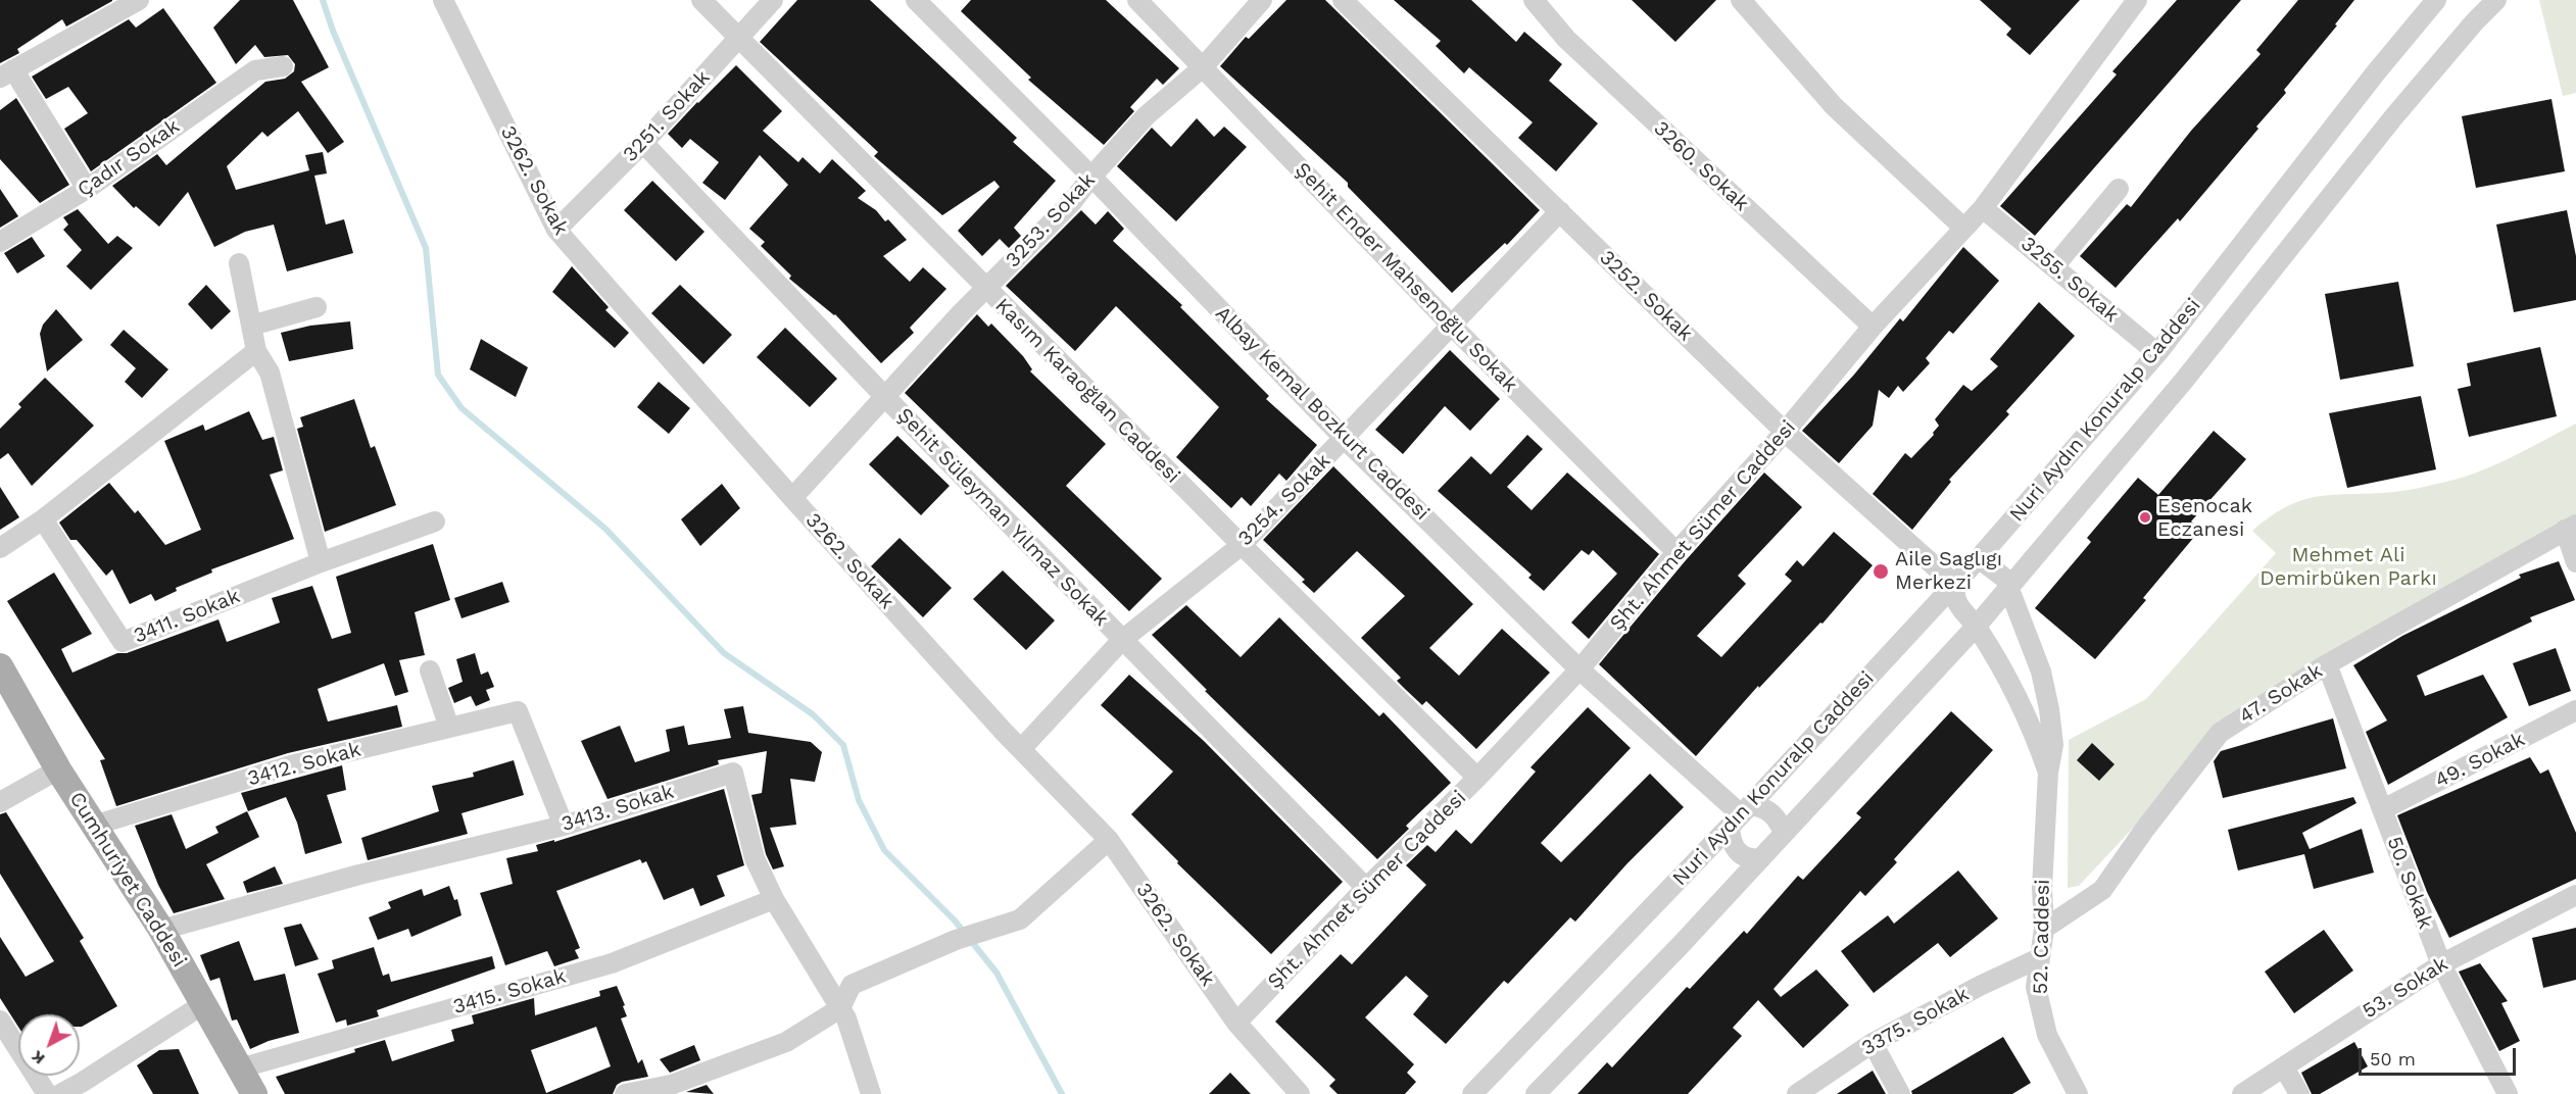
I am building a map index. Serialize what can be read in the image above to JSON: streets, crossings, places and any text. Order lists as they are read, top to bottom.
{
  "streets": {
    "main road": ["Cumhuriyet Caddesi"],
    "street": [
      "3251. Sokak",
      "Çadır Sokak",
      "3260. Sokak",
      "3262. Sokak",
      "3253. Sokak",
      "Şehit Ender Mahsenoğlu Sokak",
      "3255. Sokak",
      "3252. Sokak",
      "Kasım Karaoğlan Caddesi",
      "Nuri Aydın Konuralp Caddesi",
      "Albay Kemal Bozkurt Caddesi",
      "3254. Sokak",
      "Şehit Süleyman Yılmaz Sokak",
      "Şht. Ahmet Sümer Caddesi",
      "3411. Sokak",
      "47. Sokak",
      "49. Sokak",
      "3412. Sokak",
      "3413. Sokak",
      "50. Sokak",
      "52. Caddesi",
      "53. Sokak",
      "3415. Sokak",
      "3375. Sokak"
    ]
  },
  "crossings": [
    ["3251. Sokak", "3262. Sokak"],
    ["3251. Sokak", "Kasım Karaoğlan Caddesi"],
    ["3251. Sokak", "Şehit Süleyman Yılmaz Sokak"],
    ["3260. Sokak", "Şht. Ahmet Sümer Caddesi"],
    ["3262. Sokak", "3253. Sokak"],
    ["3262. Sokak", "3254. Sokak"],
    ["3262. Sokak", "Şht. Ahmet Sümer Caddesi"],
    ["3253. Sokak", "Şehit Ender Mahsenoğlu Sokak"],
    ["3253. Sokak", "Kasım Karaoğlan Caddesi"],
    ["3253. Sokak", "Albay Kemal Bozkurt Caddesi"],
    ["3253. Sokak", "Şehit Süleyman Yılmaz Sokak"],
    ["Şehit Ender Mahsenoğlu Sokak", "3254. Sokak"],
    ["Şehit Ender Mahsenoğlu Sokak", "Şht. Ahmet Sümer Caddesi"],
    ["3255. Sokak", "Nuri Aydın Konuralp Caddesi"],
    ["3255. Sokak", "Şht. Ahmet Sümer Caddesi"],
    ["3252. Sokak", "Nuri Aydın Konuralp Caddesi"],
    ["3252. Sokak", "3254. Sokak"],
    ["3252. Sokak", "Şht. Ahmet Sümer Caddesi"],
    ["3252. Sokak", "52. Caddesi"],
    ["Kasım Karaoğlan Caddesi", "3254. Sokak"],
    ["Kasım Karaoğlan Caddesi", "Şht. Ahmet Sümer Caddesi"],
    ["Nuri Aydın Konuralp Caddesi", "Albay Kemal Bozkurt Caddesi"],
    ["Nuri Aydın Konuralp Caddesi", "52. Caddesi"],
    ["Albay Kemal Bozkurt Caddesi", "3254. Sokak"],
    ["Albay Kemal Bozkurt Caddesi", "Şht. Ahmet Sümer Caddesi"],
    ["3254. Sokak", "Şehit Süleyman Yılmaz Sokak"],
    ["Şehit Süleyman Yılmaz Sokak", "Şht. Ahmet Sümer Caddesi"],
    ["47. Sokak", "50. Sokak"],
    ["47. Sokak", "52. Caddesi"],
    ["49. Sokak", "50. Sokak"],
    ["3412. Sokak", "3413. Sokak"],
    ["3412. Sokak", "Cumhuriyet Caddesi"],
    ["3413. Sokak", "Cumhuriyet Caddesi"],
    ["3413. Sokak", "3415. Sokak"],
    ["Cumhuriyet Caddesi", "3415. Sokak"],
    ["50. Sokak", "53. Sokak"],
    ["52. Caddesi", "3375. Sokak"]
  ],
  "parks": ["Mehmet Ali Demirbüken Parkı"],
  "places": ["Esenocak Eczanesi", "Aile Saglıgı Merkezi"],
  "scale_bar": "50 m",
  "north": "bottom left"
}
